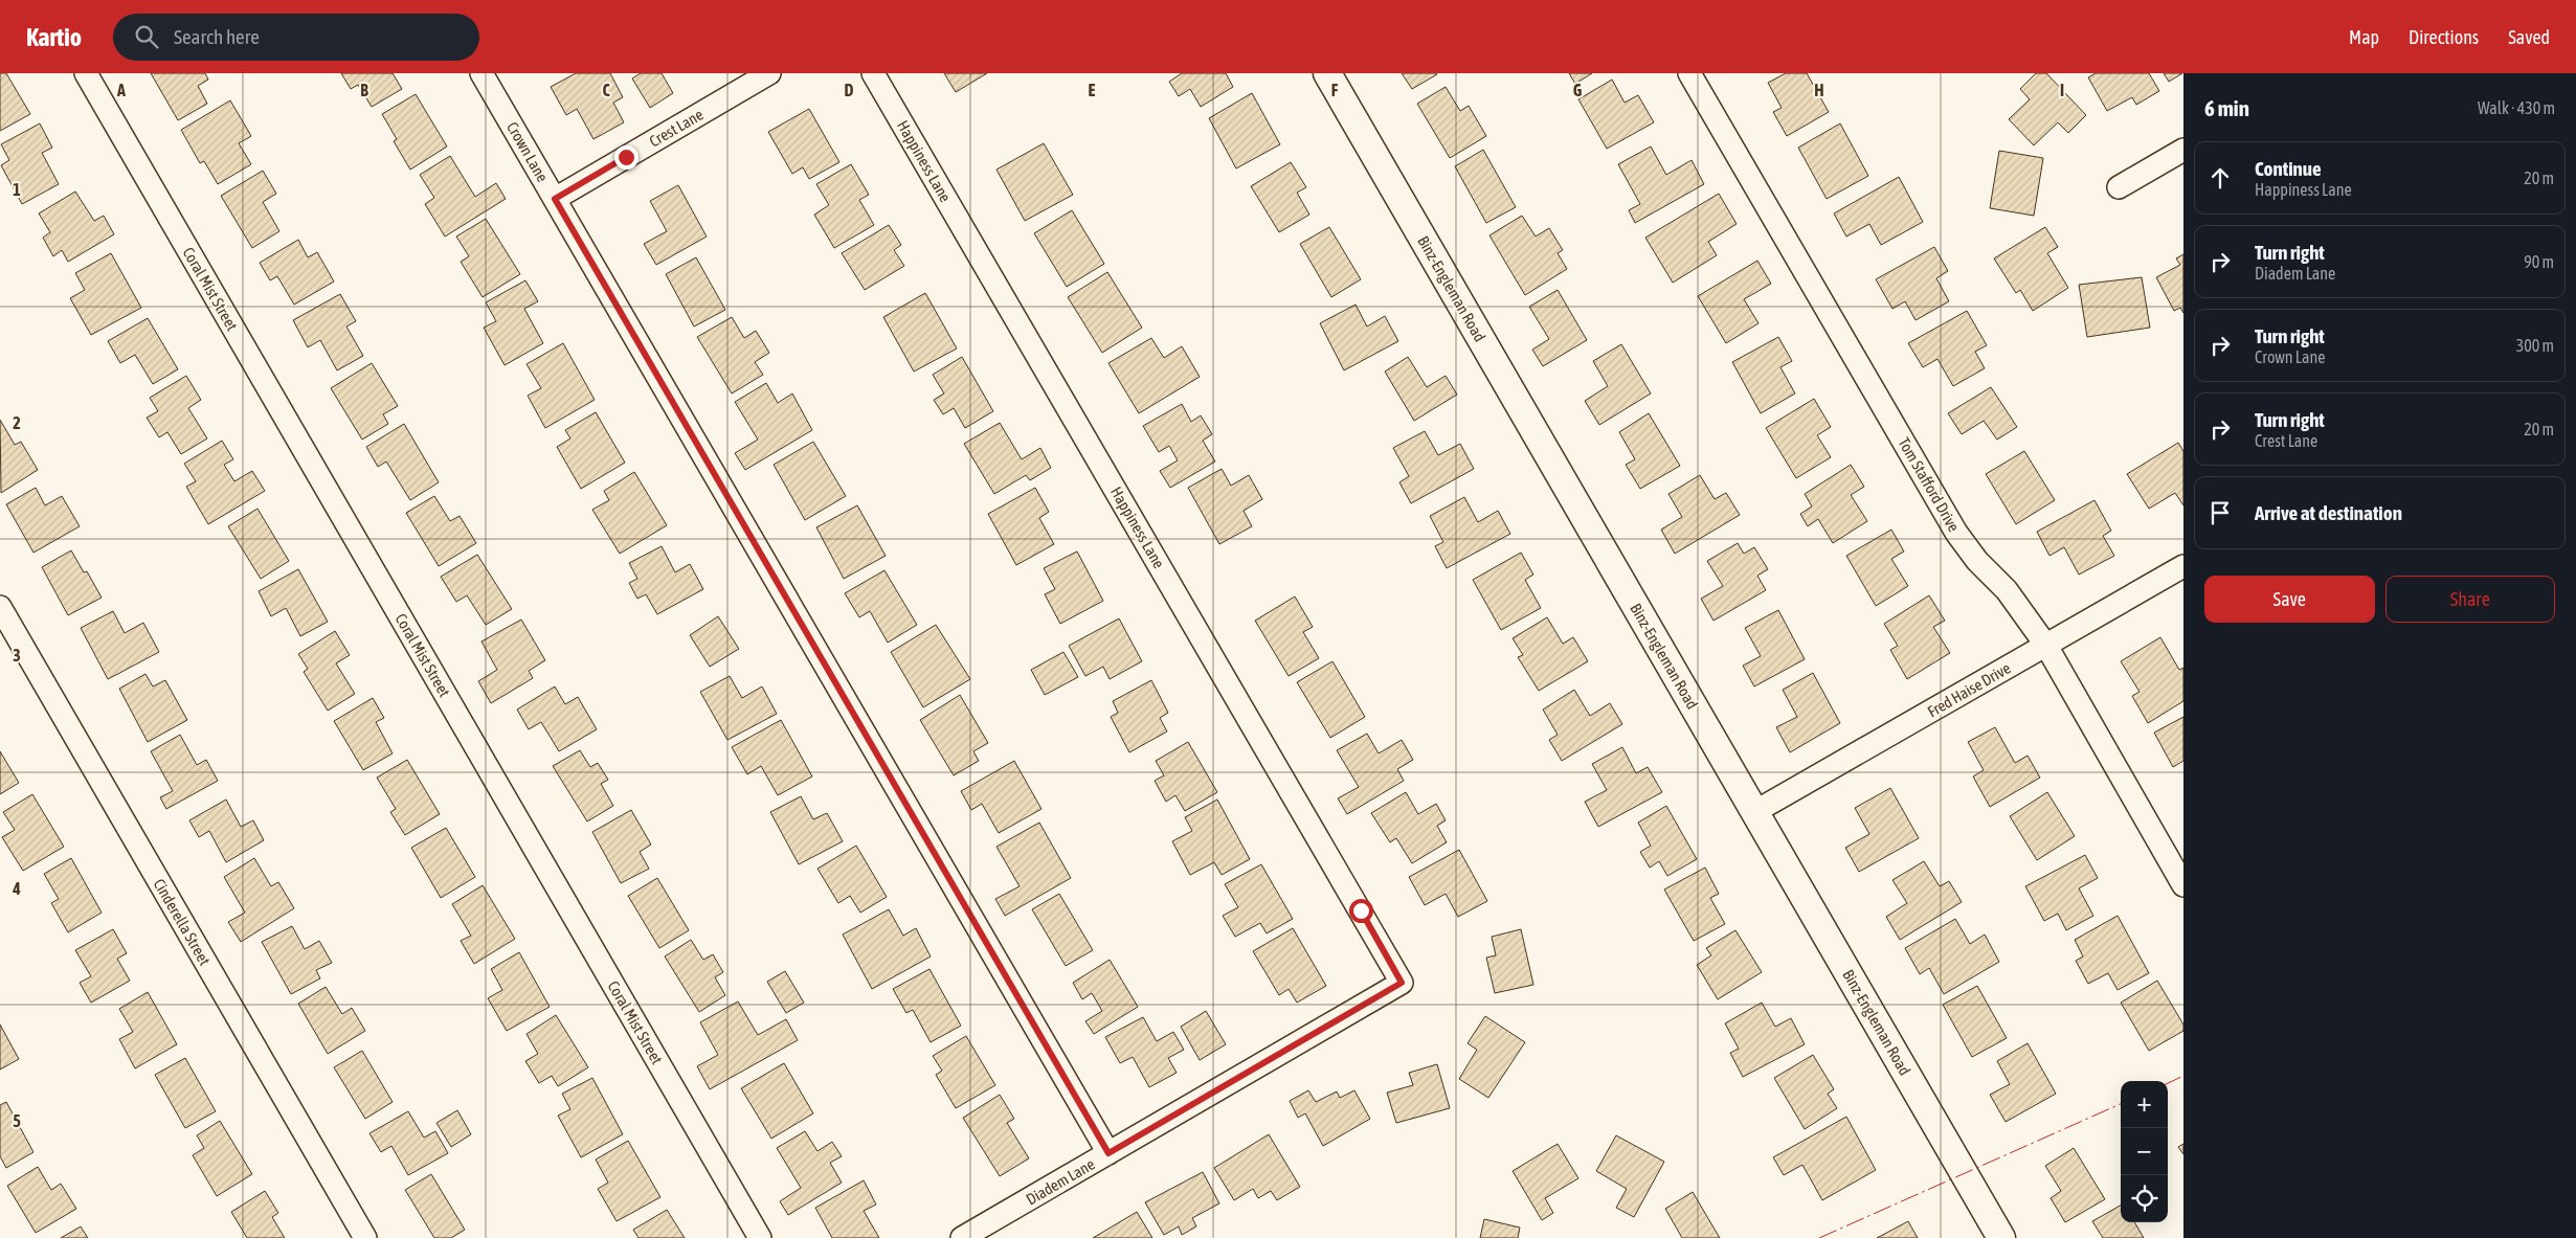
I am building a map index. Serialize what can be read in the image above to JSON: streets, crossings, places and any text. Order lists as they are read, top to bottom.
{
  "streets": {
    "street": [
      "Crest Lane",
      "Crown Lane",
      "Happiness Lane",
      "Coral Mist Street",
      "Binz-Engleman Road",
      "Tom Stafford Drive",
      "Fred Haise Drive",
      "Cinderella Street",
      "Diadem Lane"
    ]
  },
  "crossings": [
    ["Crest Lane", "Crown Lane"],
    ["Crown Lane", "Diadem Lane"],
    ["Happiness Lane", "Diadem Lane"],
    ["Binz-Engleman Road", "Fred Haise Drive"],
    ["Tom Stafford Drive", "Fred Haise Drive"]
  ],
  "page": {
    "header": "Kartio",
    "search": "Search here",
    "nav": ["Map", "Directions", "Saved"],
    "heading": ["6 min", "Walk · 430 m"],
    "list": [
      ["Continue", "Happiness Lane", "20 m"],
      ["Turn right", "Diadem Lane", "90 m"],
      ["Turn right", "Crown Lane", "300 m"],
      ["Turn right", "Crest Lane", "20 m"],
      "Arrive at destination"
    ],
    "buttons": ["Save", "Share"],
    "map_buttons": ["+", "−"]
  },
  "grid": {
    "columns": [
      "A",
      "B",
      "C",
      "D",
      "E",
      "F",
      "G",
      "H",
      "I"
    ],
    "rows": [
      "1",
      "2",
      "3",
      "4",
      "5"
    ]
  }
}
